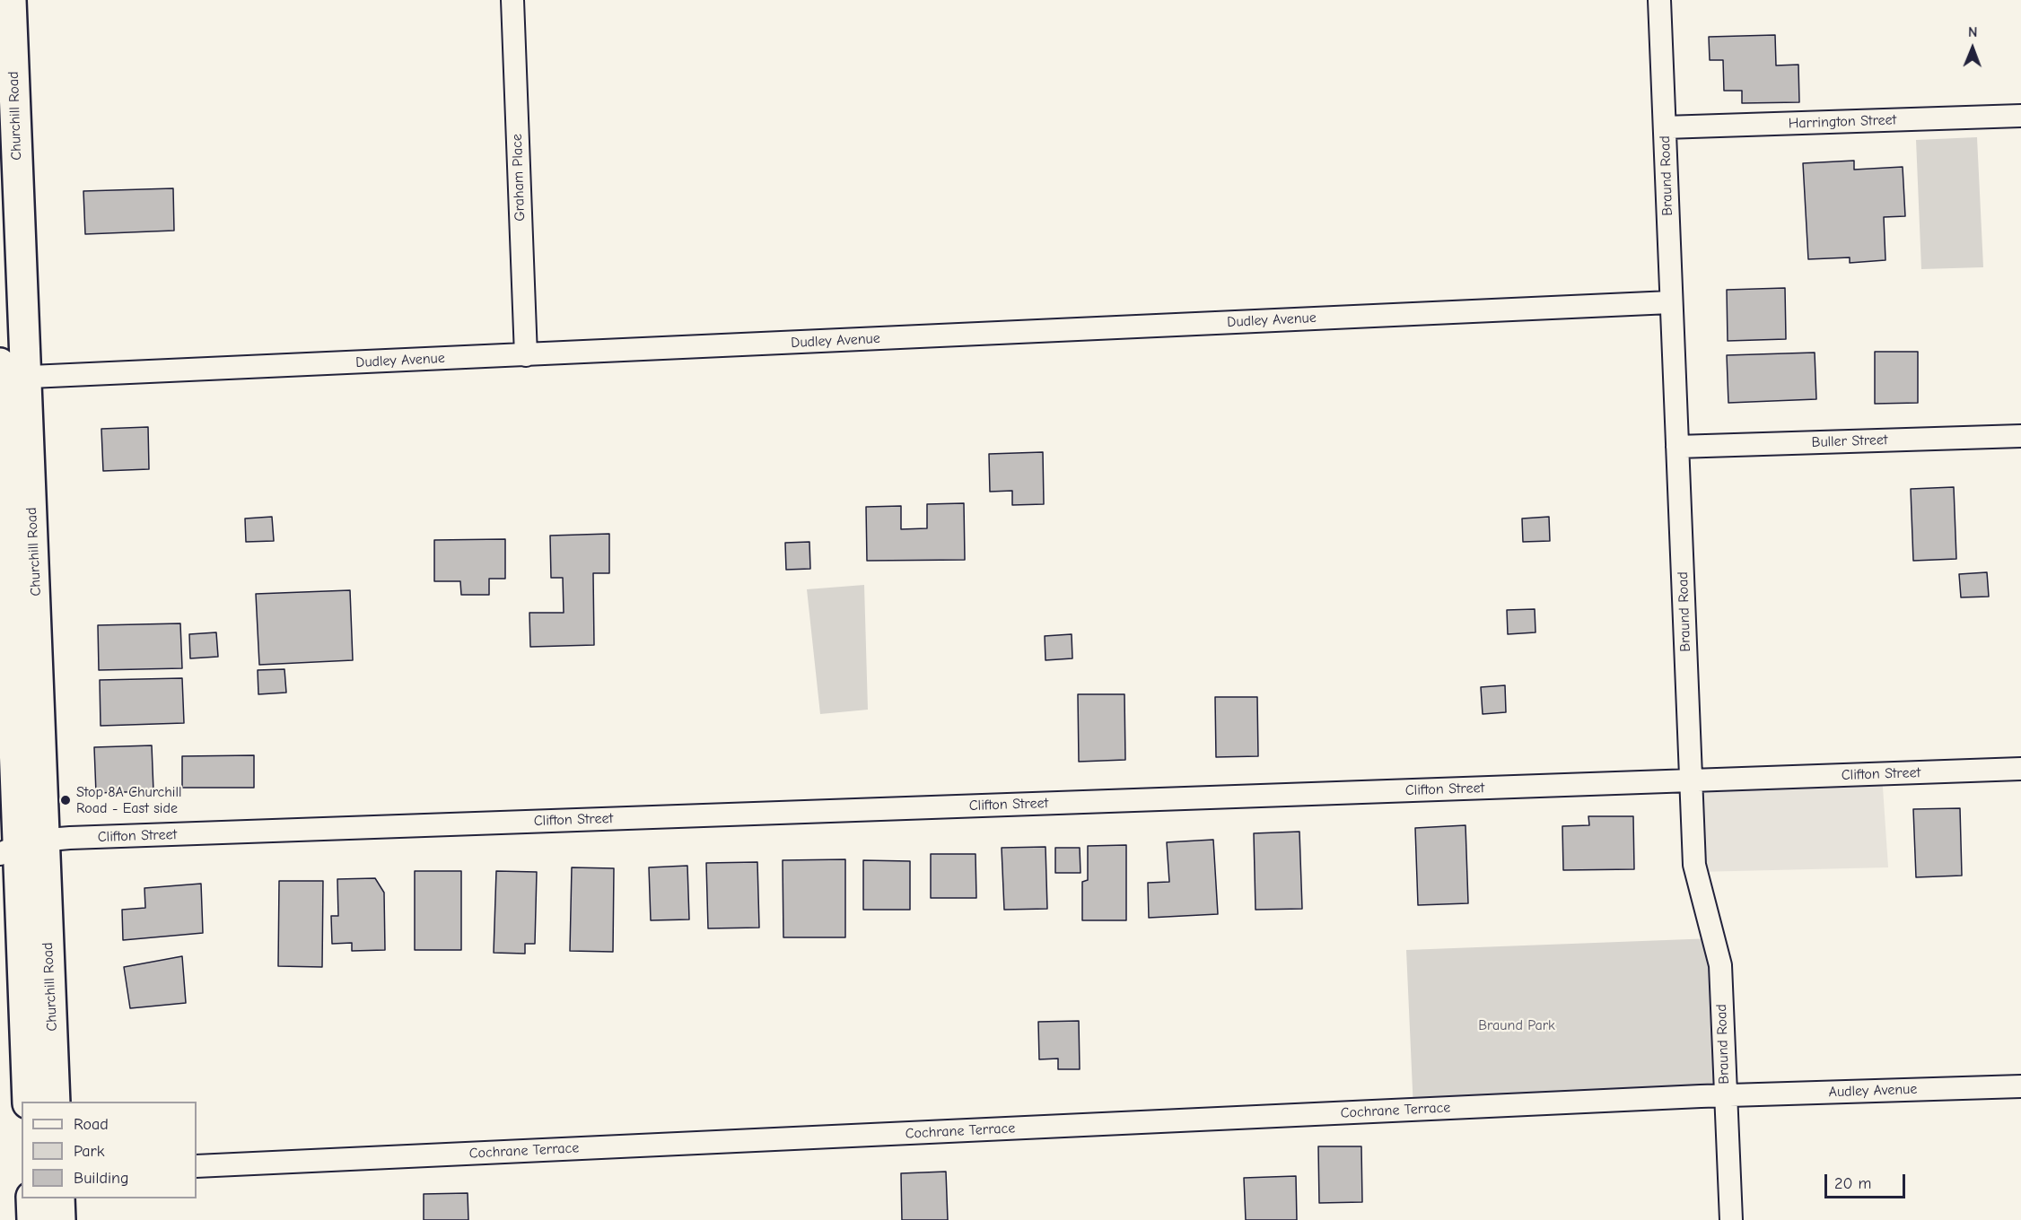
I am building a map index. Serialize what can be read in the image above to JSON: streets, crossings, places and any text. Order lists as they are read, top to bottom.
{
  "streets": {
    "main road": ["Churchill Road"],
    "street": [
      "Harrington Street",
      "Braund Road",
      "Graham Place",
      "Dudley Avenue",
      "Buller Street",
      "Clifton Street",
      "Audley Avenue",
      "Cochrane Terrace"
    ]
  },
  "crossings": [
    ["Churchill Road", "Dudley Avenue"],
    ["Churchill Road", "Clifton Street"],
    ["Harrington Street", "Braund Road"],
    ["Braund Road", "Dudley Avenue"],
    ["Braund Road", "Buller Street"],
    ["Braund Road", "Clifton Street"],
    ["Braund Road", "Audley Avenue"],
    ["Braund Road", "Cochrane Terrace"],
    ["Graham Place", "Dudley Avenue"],
    ["Audley Avenue", "Cochrane Terrace"]
  ],
  "parks": ["Braund Park"],
  "places": ["Stop 8A Churchill Road - East side"],
  "legend": ["Road", "Park", "Building"],
  "scale_bar": "20 m",
  "north": "top"
}
